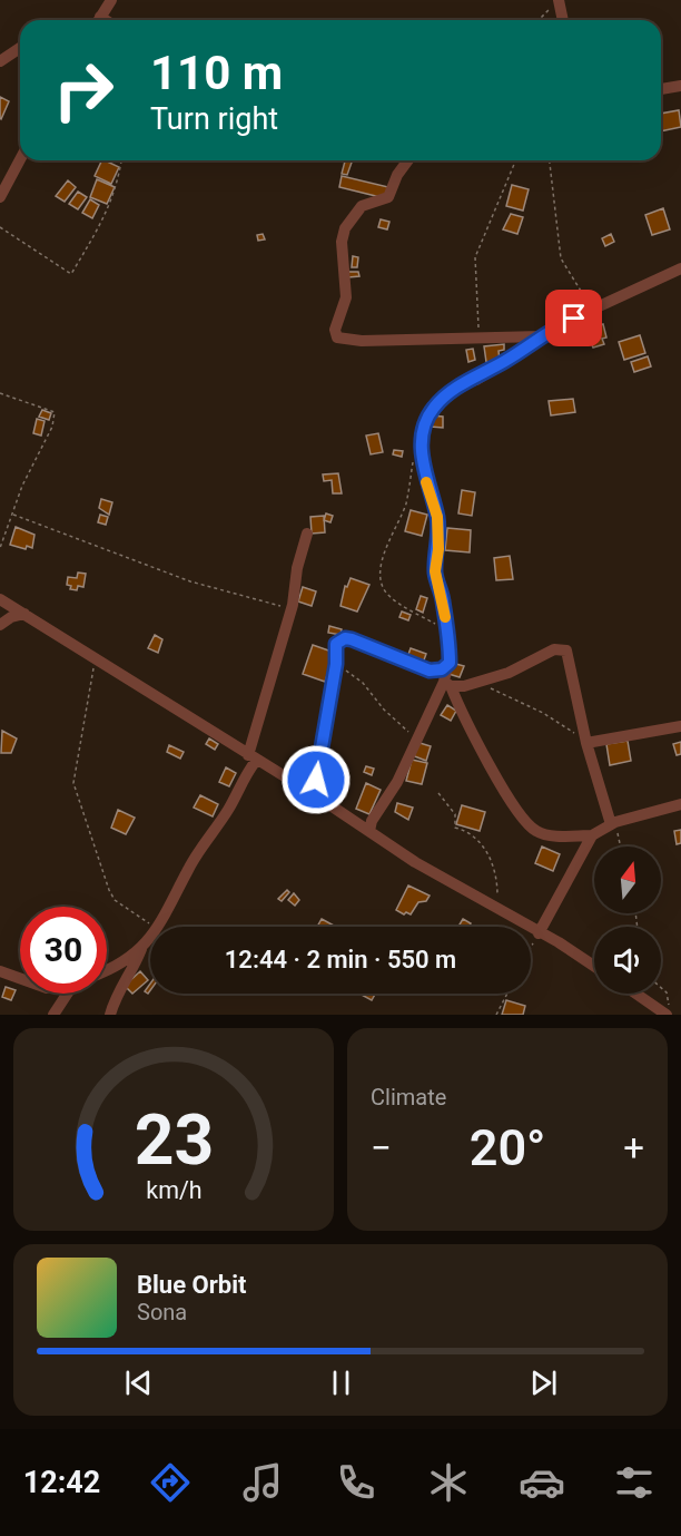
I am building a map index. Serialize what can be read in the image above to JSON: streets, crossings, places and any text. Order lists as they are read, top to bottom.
{
  "north": "top",
  "page": {
    "turn": ["110 m", "Turn right"],
    "limit": "30",
    "trip": "12:44 · 2 min · 550 m",
    "tile": "Climate",
    "heat": ["−", "20°", "+"],
    "song": ["Blue Orbit", "Sona"],
    "tabs": "12:42",
    "gauge": ["23", "km/h"]
  }
}
